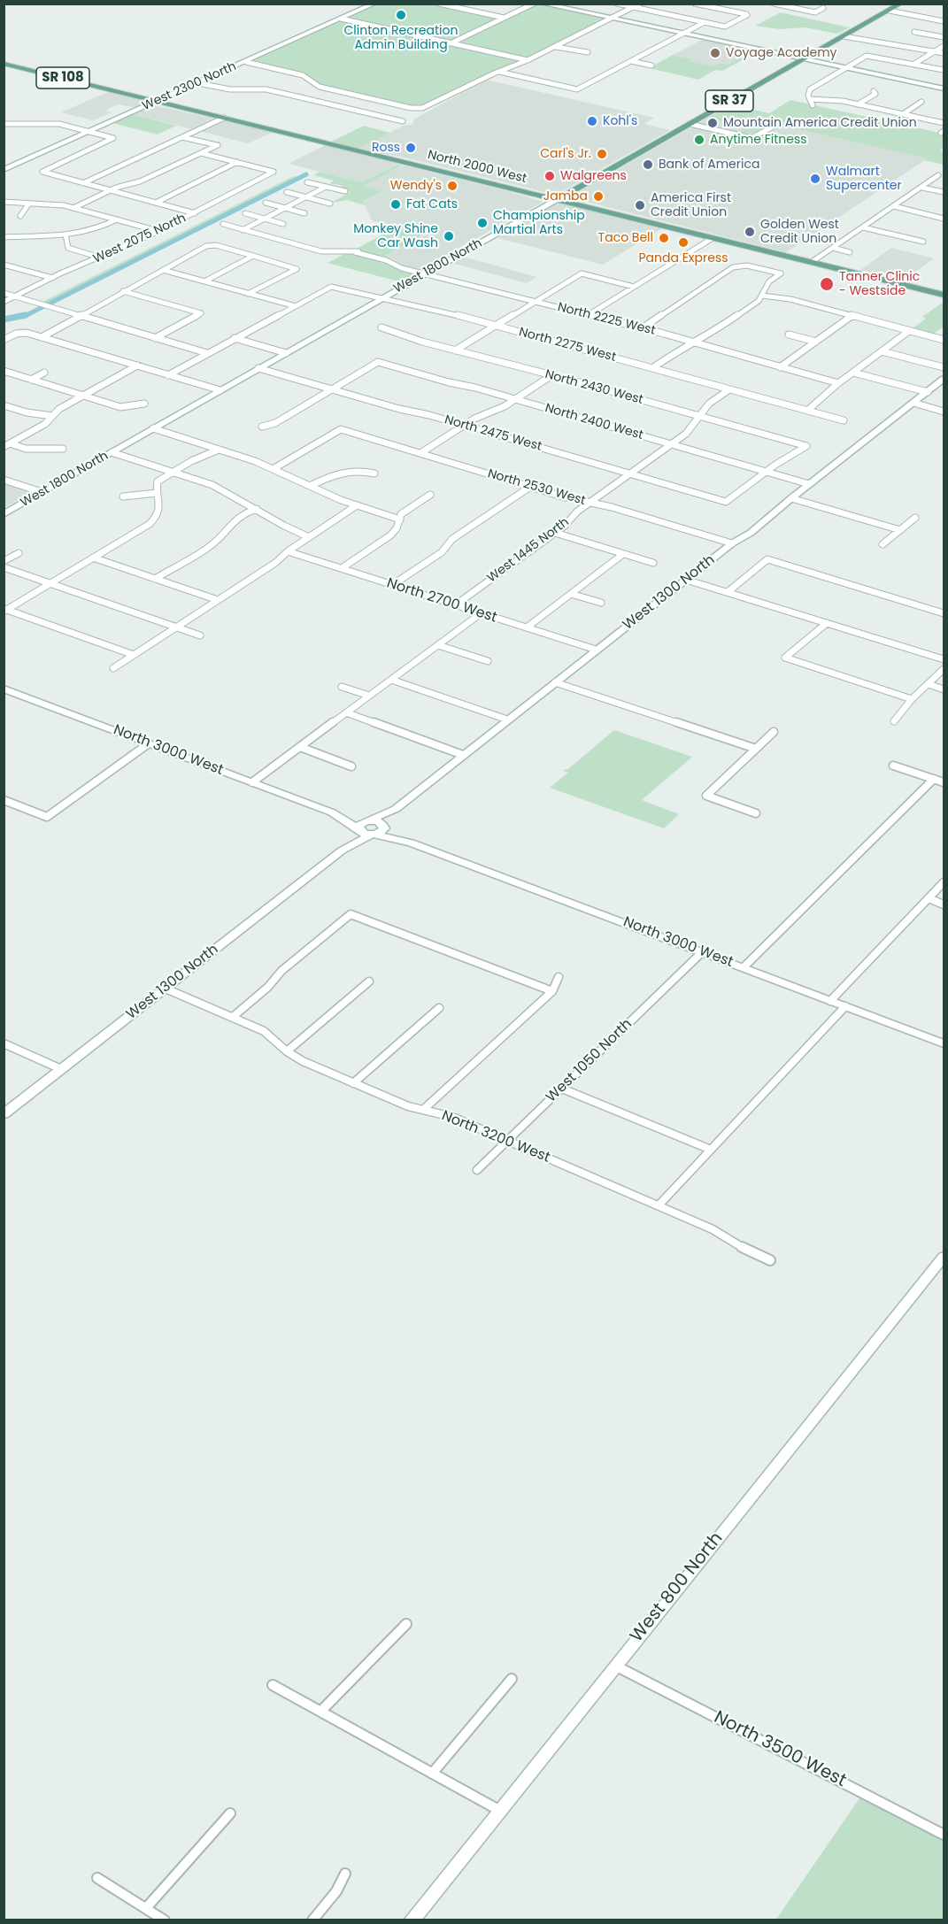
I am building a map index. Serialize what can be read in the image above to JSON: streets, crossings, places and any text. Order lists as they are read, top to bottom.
{
  "streets": {
    "main road": [
      "SR 108",
      "SR 37",
      "North 2000 West",
      "West 1800 North"
    ],
    "street": [
      "West 2300 North",
      "West 2075 North",
      "North 2225 West",
      "North 2275 West",
      "North 2430 West",
      "North 2400 West",
      "North 2475 West",
      "North 2530 West",
      "West 1445 North",
      "West 1300 North",
      "North 2700 West",
      "North 3000 West",
      "West 1050 North",
      "North 3200 West",
      "West 800 North",
      "North 3500 West"
    ]
  },
  "crossings": [
    ["West 2300 North", "North 2000 West"],
    ["North 2000 West", "West 1800 North"],
    ["West 1800 North", "North 2225 West"],
    ["West 1800 North", "North 2275 West"],
    ["West 1800 North", "North 2475 West"],
    ["North 2275 West", "West 1445 North"],
    ["North 2430 West", "North 2400 West"],
    ["North 2430 West", "North 2475 West"],
    ["North 2430 West", "West 1445 North"],
    ["North 2400 West", "North 2475 West"],
    ["North 2400 West", "West 1445 North"],
    ["North 2400 West", "West 1300 North"],
    ["North 2475 West", "West 1445 North"],
    ["North 2530 West", "West 1445 North"],
    ["North 2530 West", "West 1300 North"],
    ["West 1445 North", "North 2700 West"],
    ["West 1300 North", "North 2700 West"],
    ["West 1300 North", "North 3000 West"],
    ["West 1300 North", "North 3200 West"],
    ["North 3000 West", "West 1050 North"],
    ["West 1050 North", "North 3200 West"],
    ["West 800 North", "North 3500 West"]
  ],
  "places": [
    "Clinton Recreation Admin Building",
    "Voyage Academy",
    "Kohl's",
    "Mountain America Credit Union",
    "Anytime Fitness",
    "Ross",
    "Carl's Jr.",
    "Bank of America",
    "Walgreens",
    "Walmart Supercenter",
    "Wendy's",
    "Jamba",
    "Fat Cats",
    "America First Credit Union",
    "Championship Martial Arts",
    "Golden West Credit Union",
    "Monkey Shine Car Wash",
    "Taco Bell",
    "Panda Express",
    "Tanner Clinic - Westside"
  ]
}
